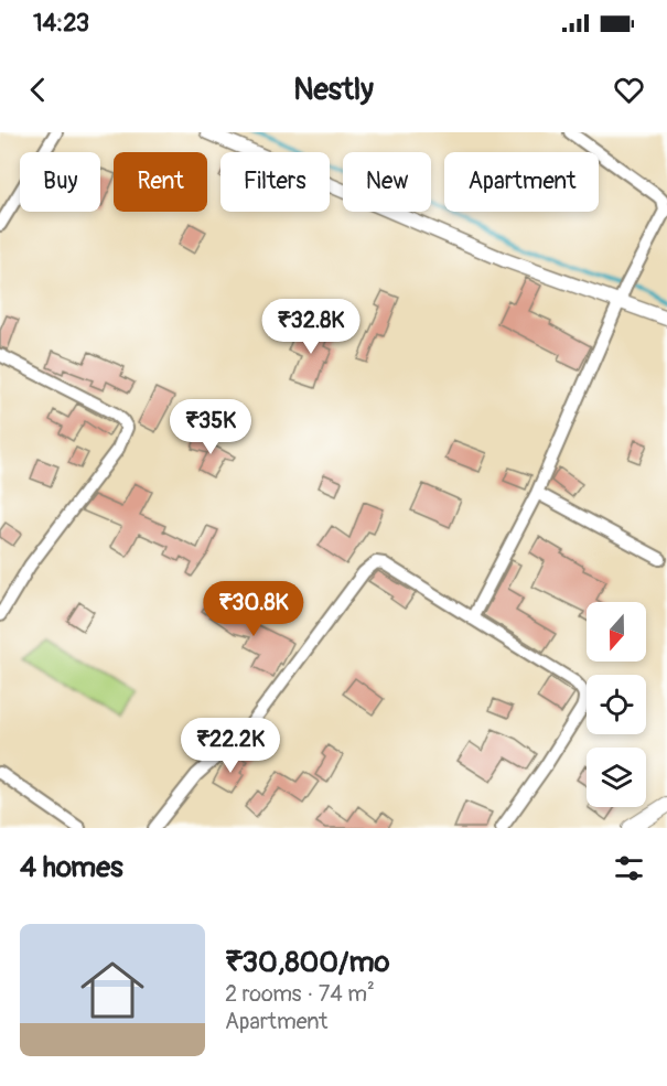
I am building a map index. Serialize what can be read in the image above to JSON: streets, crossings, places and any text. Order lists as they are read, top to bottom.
{
  "north": "bottom",
  "page": {
    "status": "14:23",
    "header": "Nestly",
    "chip": [
      "Buy",
      "Rent",
      "Filters",
      "New",
      "Apartment"
    ],
    "price": [
      "₹32.8K",
      "₹35K",
      "₹30.8K",
      "₹22.2K"
    ],
    "heading": "4 homes",
    "list": [
      {
        "name": "₹30,800/mo",
        "note": "2 rooms · 74 m² · Apartment"
      }
    ]
  }
}
